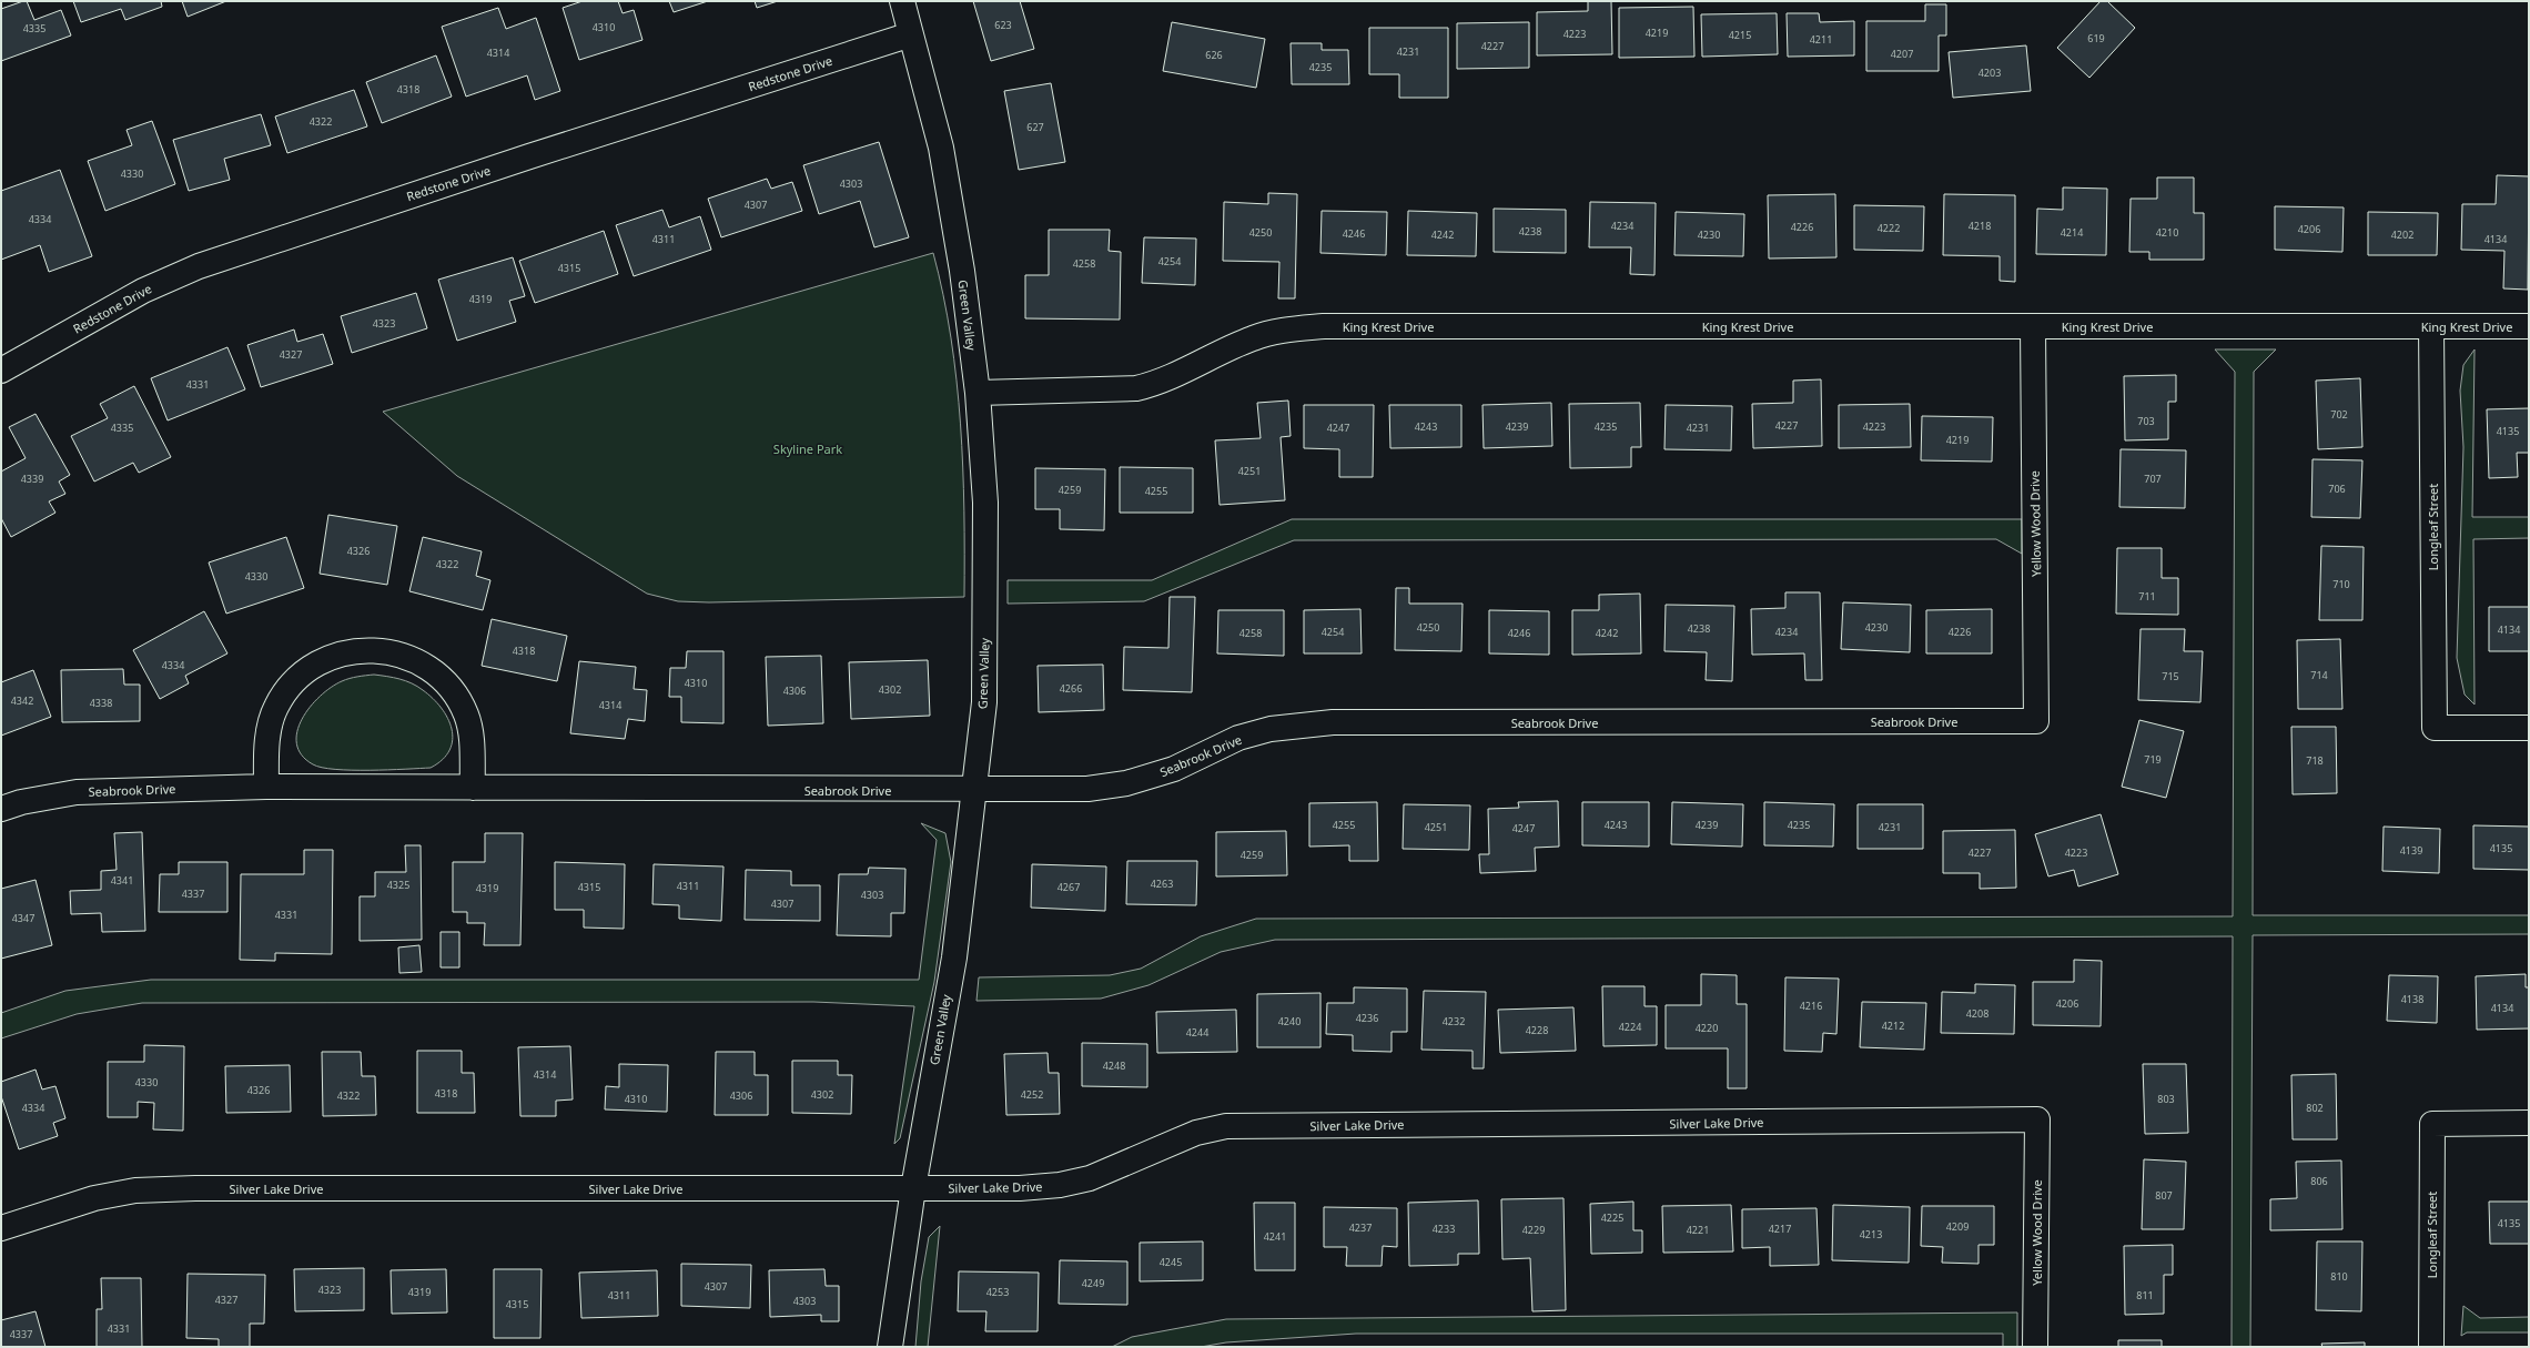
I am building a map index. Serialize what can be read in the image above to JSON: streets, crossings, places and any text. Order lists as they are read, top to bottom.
{
  "streets": {
    "street": [
      "Redstone Drive",
      "Green Valley",
      "King Krest Drive",
      "Yellow Wood Drive",
      "Longleaf Street",
      "Seabrook Drive",
      "Silver Lake Drive"
    ]
  },
  "crossings": [
    ["Redstone Drive", "Green Valley"],
    ["Green Valley", "King Krest Drive"],
    ["Green Valley", "Seabrook Drive"],
    ["Green Valley", "Silver Lake Drive"],
    ["King Krest Drive", "Yellow Wood Drive"],
    ["King Krest Drive", "Longleaf Street"],
    ["Yellow Wood Drive", "Seabrook Drive"],
    ["Yellow Wood Drive", "Silver Lake Drive"]
  ],
  "parks": ["Skyline Park"],
  "house_numbers": [
    "623",
    "4310",
    "4335",
    "4219",
    "4223",
    "4215",
    "619",
    "4211",
    "4227",
    "4231",
    "4314",
    "4207",
    "626",
    "4235",
    "4203",
    "4318",
    "4322",
    "627",
    "4330",
    "4303",
    "4307",
    "4334",
    "4234",
    "4218",
    "4226",
    "4222",
    "4206",
    "4238",
    "4250",
    "4214",
    "4210",
    "4246",
    "4242",
    "4230",
    "4202",
    "4311",
    "4134",
    "4254",
    "4258",
    "4315",
    "4319",
    "4323",
    "4327",
    "4331",
    "702",
    "703",
    "4227",
    "4243",
    "4239",
    "4235",
    "4223",
    "4335",
    "4247",
    "4231",
    "4135",
    "4219",
    "4251",
    "4339",
    "707",
    "706",
    "4259",
    "4255",
    "4326",
    "4322",
    "4330",
    "710",
    "711",
    "4250",
    "4230",
    "4238",
    "4134",
    "4254",
    "4234",
    "4226",
    "4258",
    "4246",
    "4242",
    "4318",
    "4334",
    "714",
    "715",
    "4310",
    "4266",
    "4302",
    "4306",
    "4342",
    "4338",
    "4314",
    "719",
    "718",
    "4255",
    "4243",
    "4239",
    "4235",
    "4251",
    "4231",
    "4247",
    "4135",
    "4139",
    "4227",
    "4223",
    "4259",
    "4341",
    "4263",
    "4325",
    "4311",
    "4315",
    "4267",
    "4319",
    "4337",
    "4303",
    "4307",
    "4331",
    "4347",
    "4138",
    "4206",
    "4216",
    "4134",
    "4208",
    "4236",
    "4240",
    "4232",
    "4212",
    "4224",
    "4220",
    "4228",
    "4244",
    "4248",
    "4314",
    "4330",
    "4326",
    "4318",
    "4302",
    "4252",
    "4322",
    "4306",
    "4310",
    "803",
    "4334",
    "802",
    "806",
    "807",
    "4225",
    "4135",
    "4209",
    "4237",
    "4233",
    "4217",
    "4229",
    "4221",
    "4213",
    "4241",
    "4245",
    "810",
    "4249",
    "4307",
    "4323",
    "4319",
    "4253",
    "4311",
    "811",
    "4327",
    "4303",
    "4315",
    "4331",
    "4337"
  ]
}
